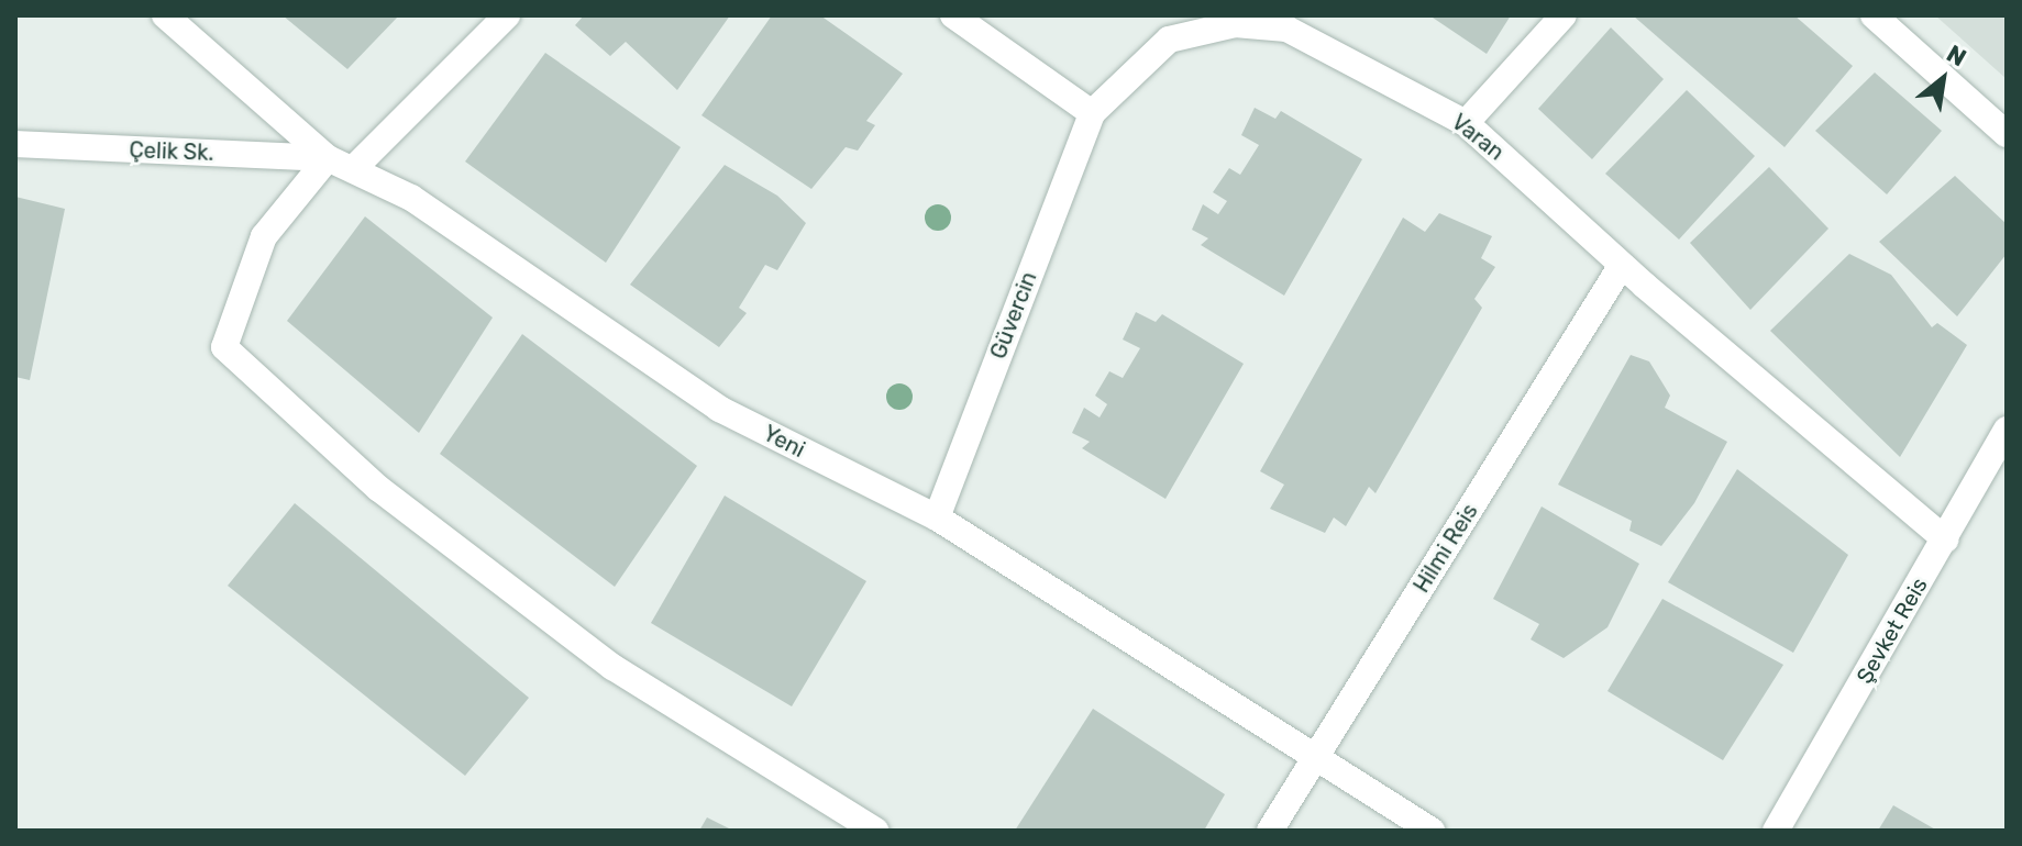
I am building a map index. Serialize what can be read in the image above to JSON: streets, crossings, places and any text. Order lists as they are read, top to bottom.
{
  "streets": {
    "street": [
      "Varan",
      "Çelik Sk.",
      "Güvercin",
      "Yeni",
      "Hilmi Reis",
      "Şevket Reis"
    ]
  },
  "crossings": [
    ["Varan", "Güvercin"],
    ["Varan", "Hilmi Reis"],
    ["Varan", "Şevket Reis"],
    ["Çelik Sk.", "Yeni"],
    ["Güvercin", "Yeni"],
    ["Yeni", "Hilmi Reis"]
  ],
  "north": "top right"
}
